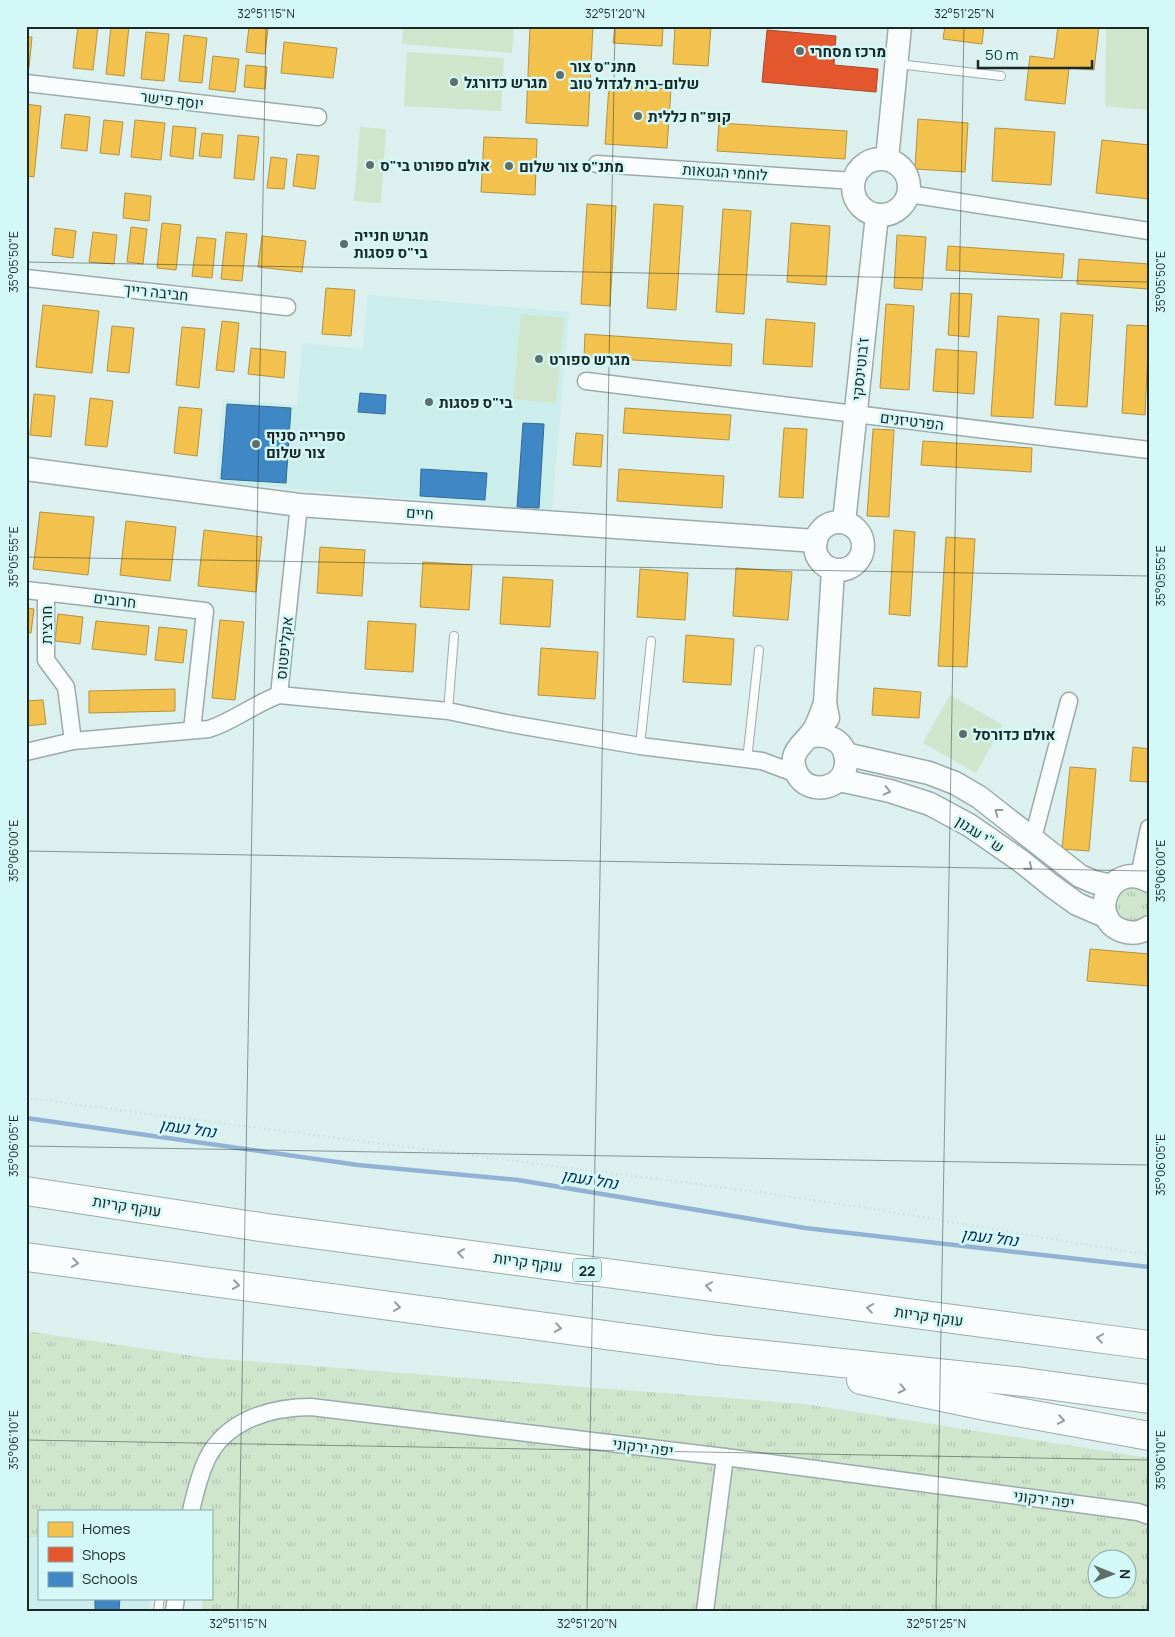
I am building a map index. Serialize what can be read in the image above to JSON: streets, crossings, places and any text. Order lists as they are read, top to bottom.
{
  "streets": {
    "highway": ["עוקף קריות", "22"],
    "street": [
      "יוסף פישר",
      "לוחמי הגטאות",
      "חביבה רייך",
      "ז'בוטינסקי",
      "הפרטיזנים",
      "חיים",
      "חרובים",
      "חרצית",
      "אקליפטוס",
      "ש\"י עגנון",
      "יפה ירקוני"
    ]
  },
  "crossings": [
    ["לוחמי הגטאות", "ז'בוטינסקי"],
    ["ז'בוטינסקי", "הפרטיזנים"],
    ["ז'בוטינסקי", "חיים"],
    ["חיים", "אקליפטוס"],
    ["חרובים", "חרצית"],
    ["חרובים", "אקליפטוס"],
    ["חרצית", "אקליפטוס"]
  ],
  "water": ["נחל נעמן"],
  "places": [
    "מרכז מסחרי",
    "מתנ\"ס צור שלום-בית לגדול טוב",
    "מגרש כדורגל",
    "קופ\"ח כללית",
    "אולם ספורט בי\"ס",
    "מתנ\"ס צור שלום",
    "מגרש חנייה בי\"ס פסגות",
    "מגרש ספורט",
    "בי\"ס פסגות",
    "ספרייה סניף צור שלום",
    "אולם כדורסל"
  ],
  "legend": ["Homes", "Shops", "Schools"],
  "scale_bar": "50 m",
  "north": "right",
  "coordinates": [
    "32°51'15\"N",
    "32°51'20\"N",
    "32°51'25\"N",
    "35°05'50\"E",
    "35°05'55\"E",
    "35°06'00\"E",
    "35°06'05\"E",
    "35°06'10\"E"
  ]
}
